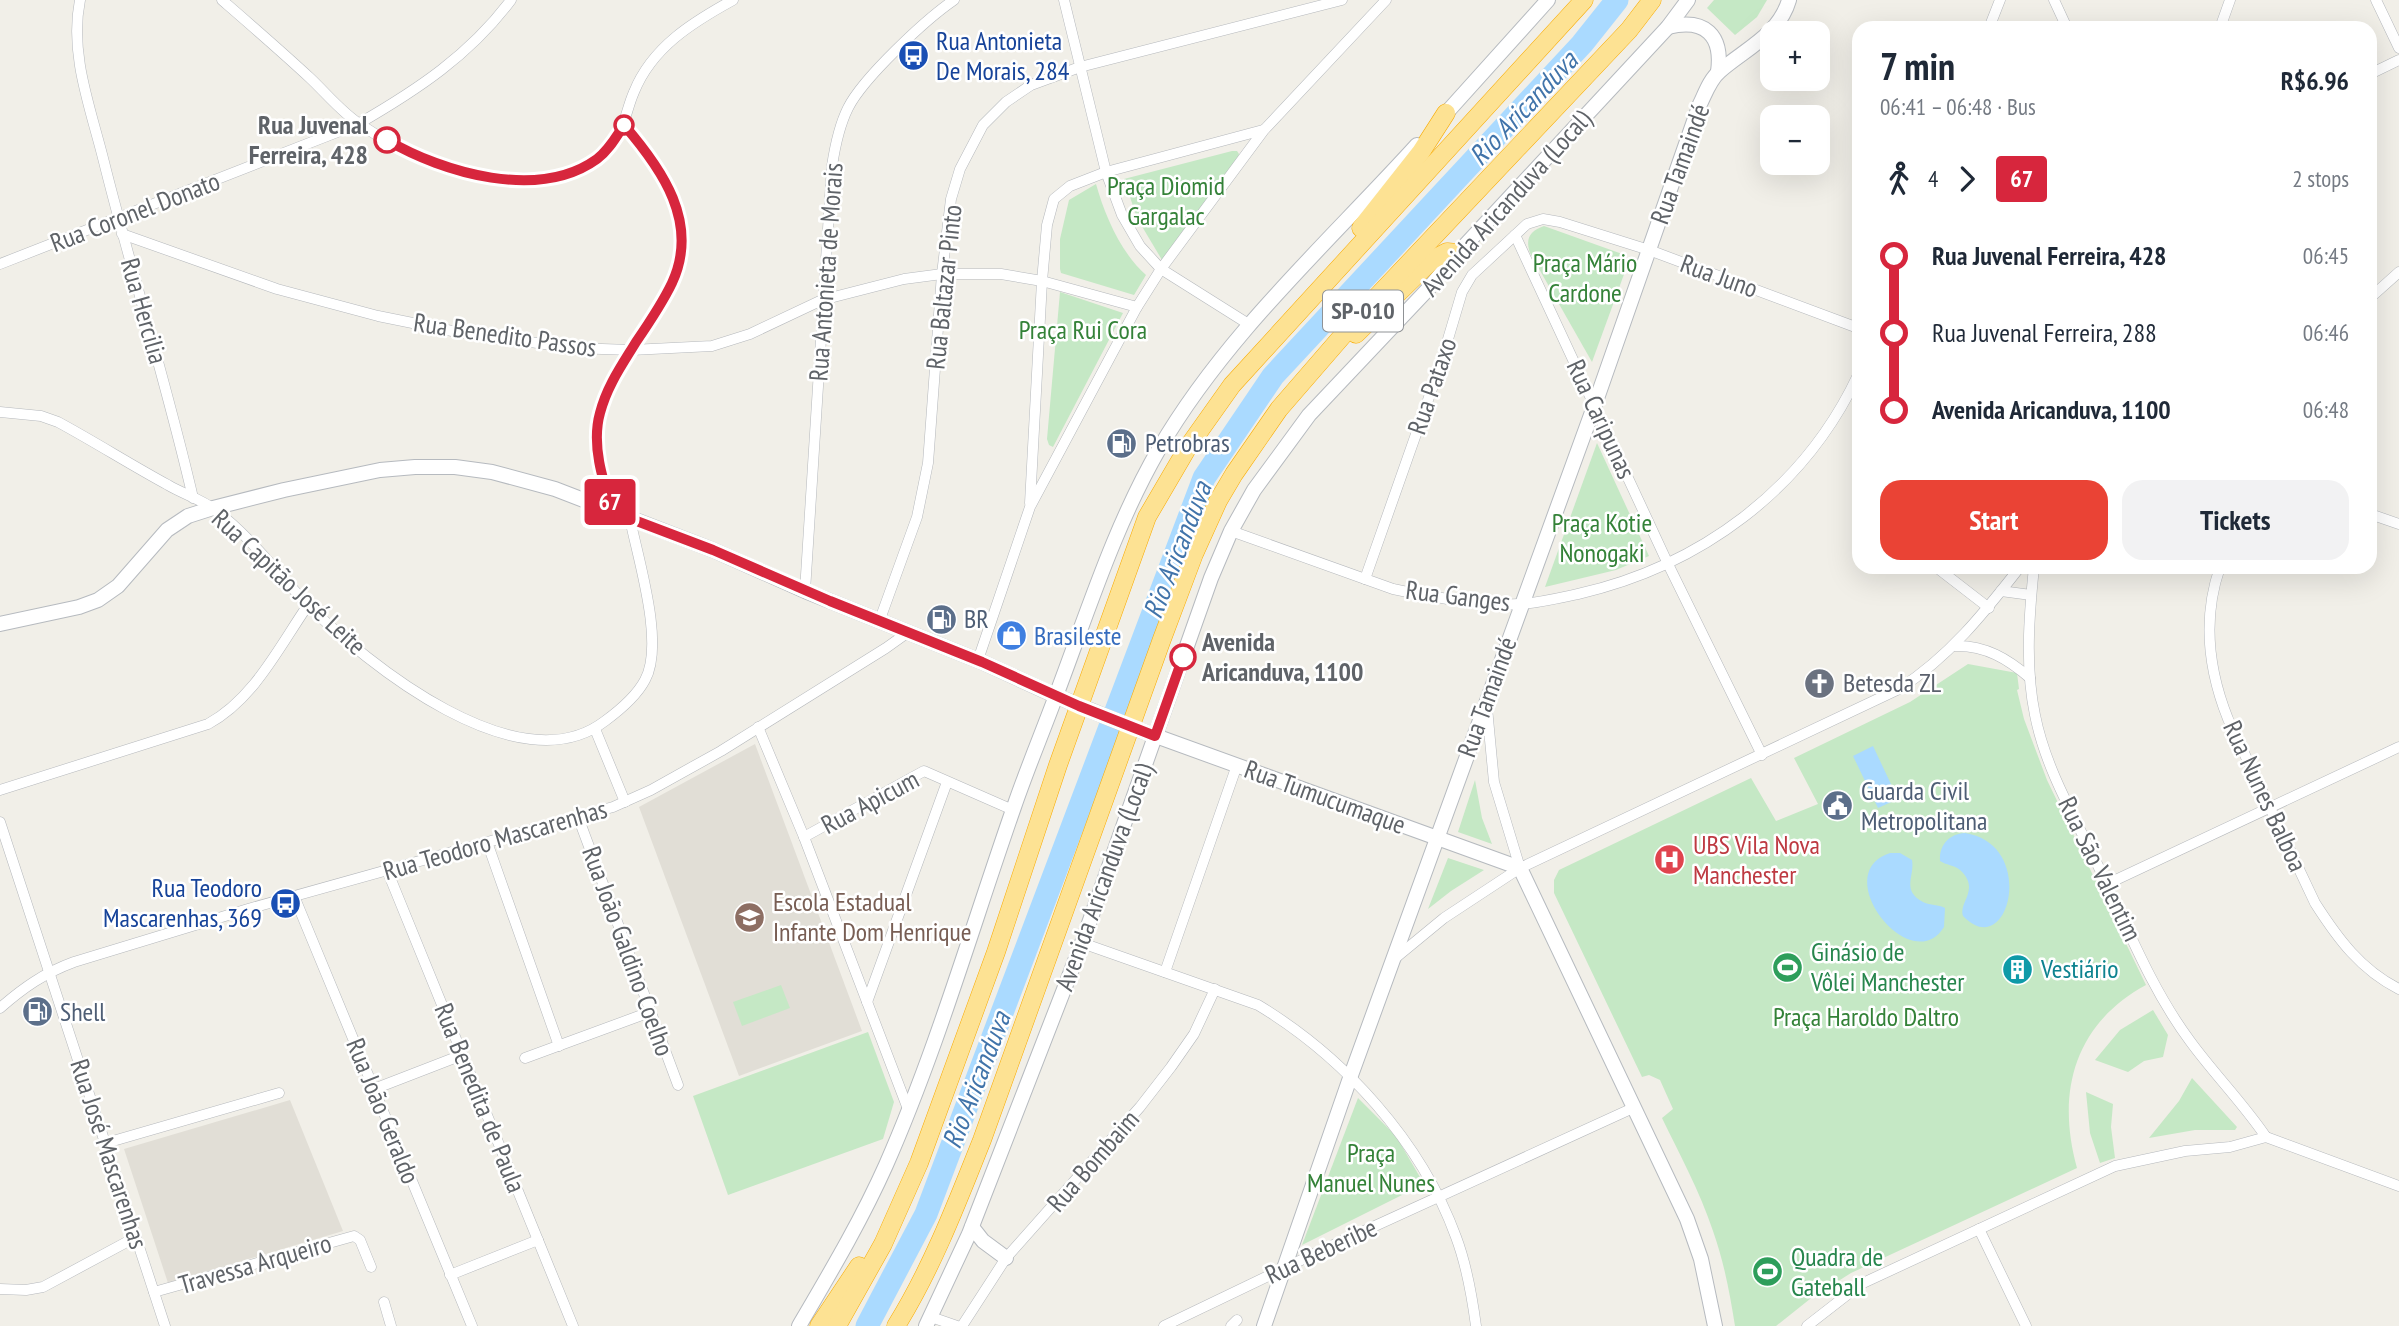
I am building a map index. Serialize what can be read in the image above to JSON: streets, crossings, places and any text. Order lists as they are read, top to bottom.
{
  "streets": {
    "highway": ["SP-010"],
    "street": [
      "Rua Tamaindé",
      "Avenida Aricanduva (Local)",
      "Rua Coronel Donato",
      "Rua Antonieta de Morais",
      "Rua Juno",
      "Rua Baltazar Pinto",
      "Rua Hercilia",
      "Rua Benedito Passos",
      "Rua Pataxo",
      "Rua Caripunas",
      "Rua Capitão José Leite",
      "Rua Ganges",
      "Rua Nunes Balboa",
      "Rua Tumucumaque",
      "Rua Apicum",
      "Rua Teodoro Mascarenhas",
      "Rua São Valentim",
      "Rua João Galdino Coelho",
      "Rua Benedita de Paula",
      "Rua João Geraldo",
      "Rua José Mascarenhas",
      "Rua Bombaim",
      "Rua Beberibe",
      "Travessa Arqueiro"
    ]
  },
  "crossings": [
    ["Rua Tamaindé", "Rua Juno"],
    ["Rua Tamaindé", "Rua Caripunas"],
    ["Rua Tamaindé", "Rua Ganges"],
    ["Rua Tamaindé", "Rua Tumucumaque"],
    ["Rua Tamaindé", "Rua Beberibe"],
    ["Avenida Aricanduva (Local)", "Rua Ganges"],
    ["Avenida Aricanduva (Local)", "Rua Tumucumaque"],
    ["Rua Coronel Donato", "Rua Hercilia"],
    ["Rua Antonieta de Morais", "Rua Benedito Passos"],
    ["Rua Antonieta de Morais", "Rua Tumucumaque"],
    ["Rua Juno", "Rua Pataxo"],
    ["Rua Baltazar Pinto", "Rua Benedito Passos"],
    ["Rua Baltazar Pinto", "Rua Tumucumaque"],
    ["Rua Hercilia", "Rua Benedito Passos"],
    ["Rua Hercilia", "Rua Capitão José Leite"],
    ["SP-010", "Rua Tumucumaque"],
    ["Rua Pataxo", "Rua Caripunas"],
    ["Rua Pataxo", "Rua Ganges"],
    ["Rua Caripunas", "Rua Ganges"],
    ["Rua Capitão José Leite", "Rua Tumucumaque"],
    ["Rua Tumucumaque", "Rua Teodoro Mascarenhas"],
    ["Rua Teodoro Mascarenhas", "Rua João Galdino Coelho"],
    ["Rua Teodoro Mascarenhas", "Rua Benedita de Paula"],
    ["Rua Teodoro Mascarenhas", "Rua João Geraldo"],
    ["Rua Teodoro Mascarenhas", "Rua José Mascarenhas"],
    ["Rua José Mascarenhas", "Travessa Arqueiro"]
  ],
  "water": ["Rio Aricanduva"],
  "parks": [
    "Praça Diomid Gargalac",
    "Praça Mário Cardone",
    "Praça Rui Cora",
    "Praça Kotie Nonogaki",
    "Praça Haroldo Daltro",
    "Praça Manuel Nunes"
  ],
  "places": {
    "bus stop": ["Rua Antonieta De Morais, 284", "Rua Teodoro Mascarenhas, 369"],
    "other": ["Rua Juvenal Ferreira, 428", "Avenida Aricanduva, 1100"],
    "fuel station": ["Petrobras", "BR", "Shell"],
    "shop": ["Brasileste"],
    "church": ["Betesda ZL"],
    "public building": ["Guarda Civil Metropolitana"],
    "hospital": ["UBS Vila Nova Manchester"],
    "school or university": ["Escola Estadual Infante Dom Henrique"],
    "sports": ["Ginásio de Vôlei Manchester", "Quadra de Gateball"],
    "building": ["Vestiário"]
  },
  "lines": ["bus line 67"],
  "page": {
    "on_map": "67",
    "map_buttons": ["+", "−"],
    "heading": ["7 min", "06:41 – 06:48 · Bus", "R$6.96"],
    "legs": ["4", "67", "2 stops"],
    "list": [
      {
        "name": "Rua Juvenal Ferreira, 428",
        "value": "06:45"
      },
      {
        "name": "Rua Juvenal Ferreira, 288",
        "value": "06:46"
      },
      {
        "name": "Avenida Aricanduva, 1100",
        "value": "06:48"
      }
    ],
    "buttons": ["Start", "Tickets"]
  }
}
